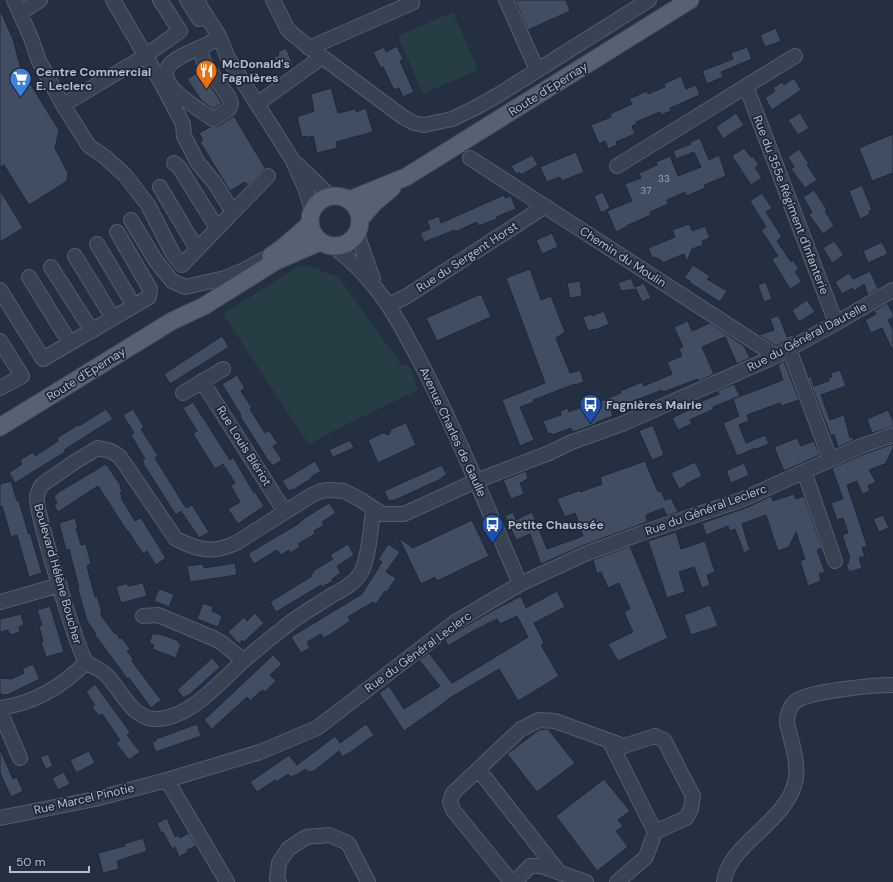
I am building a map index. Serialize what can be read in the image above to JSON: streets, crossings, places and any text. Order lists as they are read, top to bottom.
{
  "streets": {
    "main road": ["Route d'Epernay"],
    "street": [
      "Rue du 355e Régiment d'Infanterie",
      "Rue du Sergent Horst",
      "Chemin du Moulin",
      "Rue du Général Dautelle",
      "Avenue Charles de Gaulle",
      "Rue Louis Blériot",
      "Rue du Général Leclerc",
      "Boulevard Hélène Boucher",
      "Rue Marcel Pinotie"
    ]
  },
  "crossings": [
    ["Route d'Epernay", "Avenue Charles de Gaulle"],
    ["Rue du 355e Régiment d'Infanterie", "Rue du Général Dautelle"],
    ["Rue du Sergent Horst", "Chemin du Moulin"],
    ["Rue du Sergent Horst", "Avenue Charles de Gaulle"],
    ["Chemin du Moulin", "Rue du Général Dautelle"],
    ["Rue du Général Dautelle", "Avenue Charles de Gaulle"],
    ["Rue du Général Dautelle", "Boulevard Hélène Boucher"],
    ["Avenue Charles de Gaulle", "Rue du Général Leclerc"],
    ["Avenue Charles de Gaulle", "Boulevard Hélène Boucher"],
    ["Rue Louis Blériot", "Boulevard Hélène Boucher"],
    ["Rue du Général Leclerc", "Rue Marcel Pinotie"]
  ],
  "places": {
    "restaurant": ["McDonald's Fagnières"],
    "supermarket": ["Centre Commercial E. Leclerc"],
    "bus stop": ["Fagnières Mairie", "Petite Chaussée"]
  },
  "house_numbers": ["33", "37"],
  "scale_bar": "50 m"
}
